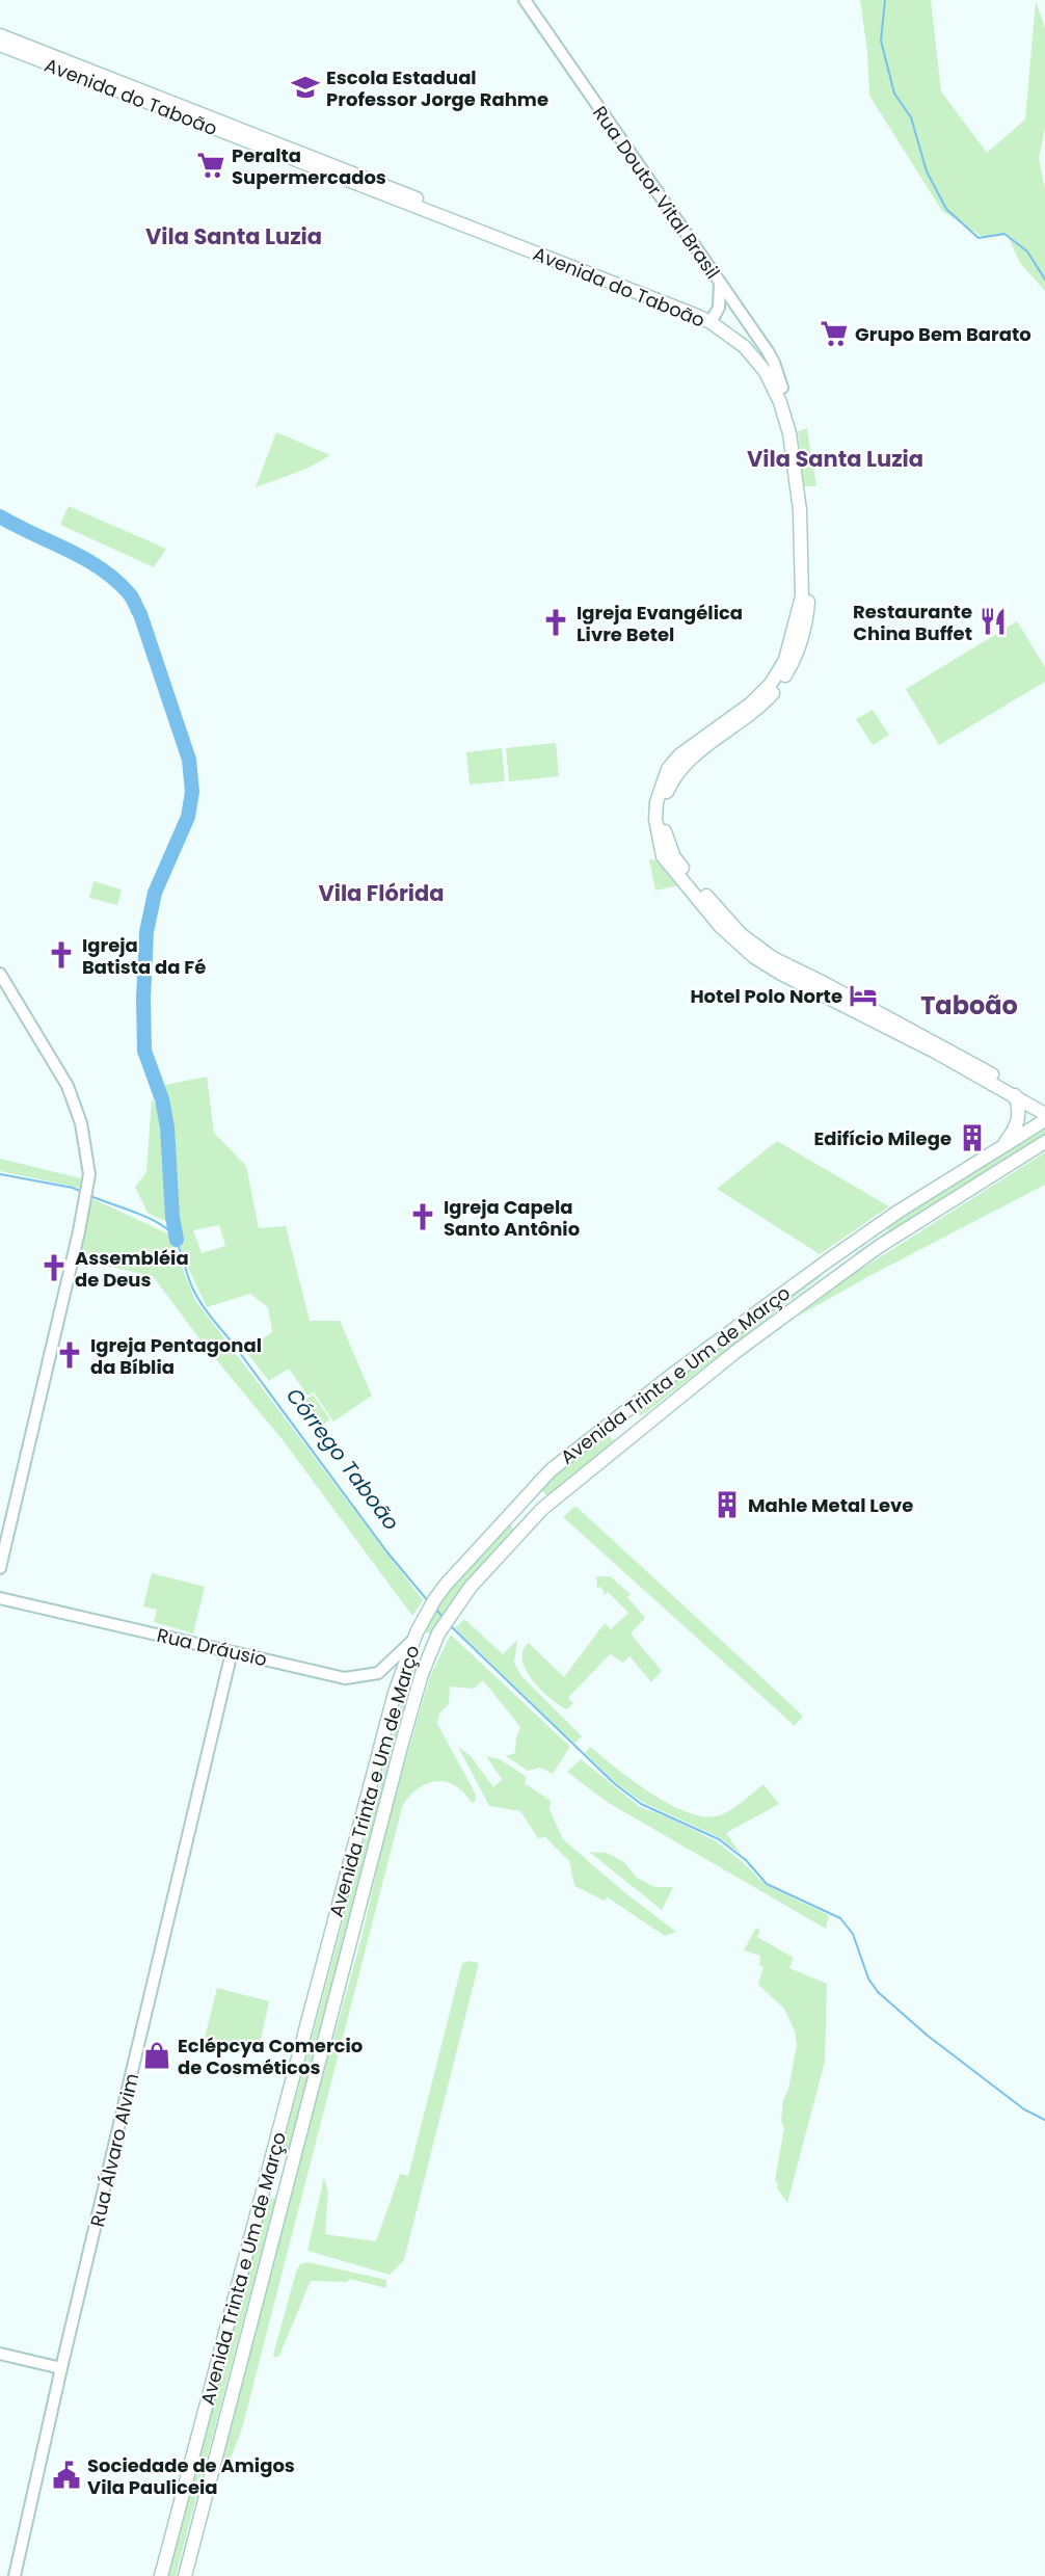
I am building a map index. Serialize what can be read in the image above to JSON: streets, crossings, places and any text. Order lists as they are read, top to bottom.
{
  "streets": {
    "main road": ["Avenida do Taboão", "Avenida Trinta e Um de Março"],
    "street": ["Rua Doutor Vital Brasil", "Rua Dráusio", "Rua Álvaro Alvim"]
  },
  "crossings": [
    ["Avenida do Taboão", "Rua Doutor Vital Brasil"],
    ["Avenida Trinta e Um de Março", "Rua Dráusio"],
    ["Rua Dráusio", "Rua Álvaro Alvim"]
  ],
  "districts": [
    "Vila Santa Luzia",
    "Vila Santa Luzia",
    "Vila Flórida",
    "Taboão"
  ],
  "water": ["Córrego Taboão"],
  "places": {
    "school or university": ["Escola Estadual Professor Jorge Rahme"],
    "supermarket": ["Peralta Supermercados", "Grupo Bem Barato"],
    "restaurant": ["Restaurante China Buffet"],
    "church": [
      "Igreja Evangélica Livre Betel",
      "Igreja Batista da Fé",
      "Igreja Capela Santo Antônio",
      "Assembléia de Deus",
      "Igreja Pentagonal da Bíblia"
    ],
    "hotel": ["Hotel Polo Norte"],
    "building": ["Edifício Milege", "Mahle Metal Leve"],
    "shop": ["Eclépcya Comercio de Cosméticos"],
    "public building": ["Sociedade de Amigos Vila Pauliceia"]
  }
}
